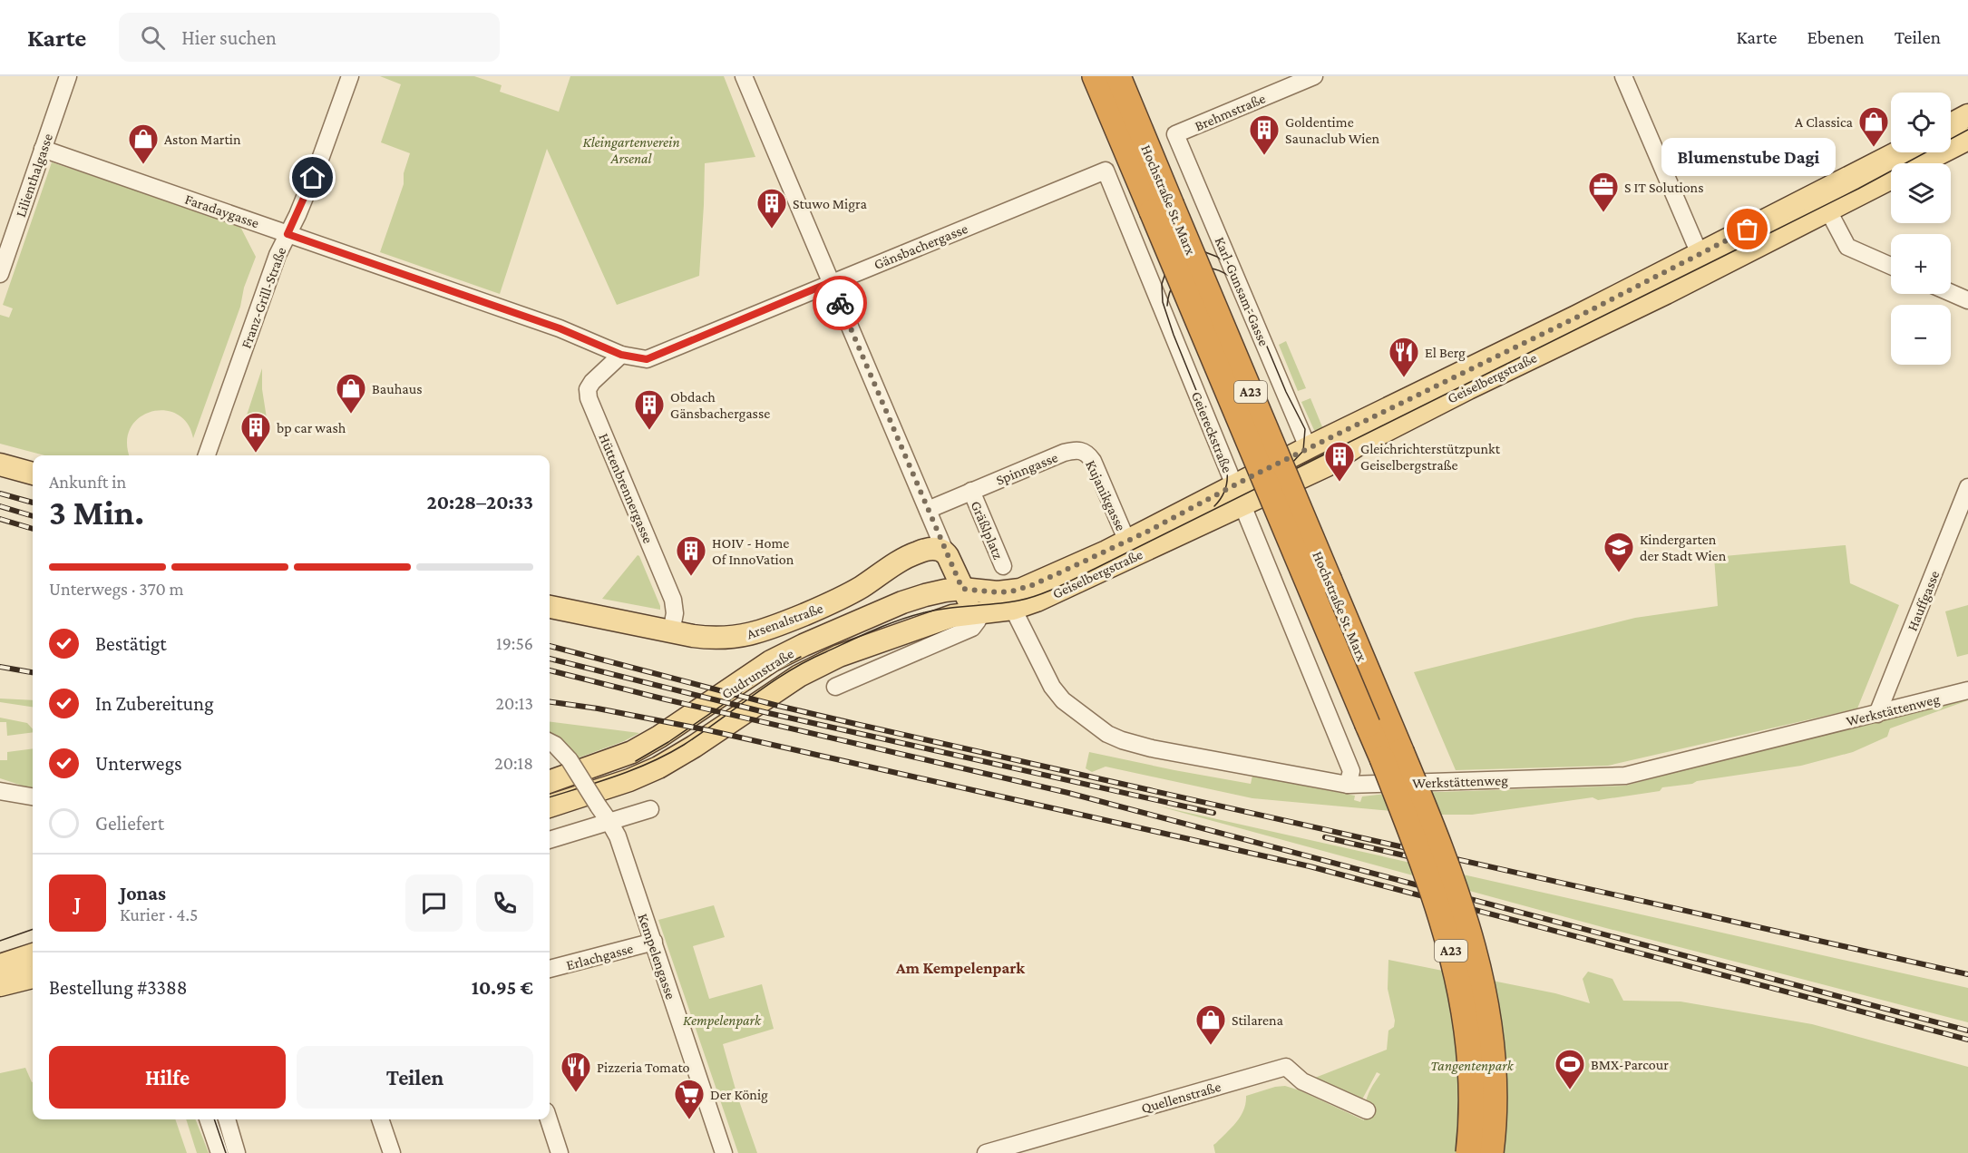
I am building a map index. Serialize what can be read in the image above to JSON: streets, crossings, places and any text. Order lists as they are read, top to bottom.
{
  "streets": {
    "highway": ["Hochstraße St. Marx", "A23"],
    "main road": ["Geiselbergstraße", "Arsenalstraße", "Gudrunstraße"],
    "street": [
      "Brehmstraße",
      "Lilienthalgasse",
      "Faradaygasse",
      "Gänsbachergasse",
      "Karl-Gunsam-Gasse",
      "Franz-Grill-Straße",
      "Geiereckstraße",
      "Spinngasse",
      "Hüttenbrennergasse",
      "Kujanikgasse",
      "Gräßlplatz",
      "Hauffgasse",
      "Werkstättenweg",
      "Erlachgasse",
      "Kempelengasse",
      "Quellenstraße"
    ]
  },
  "crossings": [
    ["Brehmstraße", "Karl-Gunsam-Gasse"],
    ["Lilienthalgasse", "Faradaygasse"],
    ["Faradaygasse", "Gänsbachergasse"],
    ["Faradaygasse", "Franz-Grill-Straße"],
    ["Faradaygasse", "Hüttenbrennergasse"],
    ["Gänsbachergasse", "Geiereckstraße"],
    ["Karl-Gunsam-Gasse", "Geiselbergstraße"],
    ["Geiselbergstraße", "Geiereckstraße"],
    ["Geiselbergstraße", "Kujanikgasse"],
    ["Geiselbergstraße", "Gudrunstraße"],
    ["Geiselbergstraße", "Werkstättenweg"],
    ["Geiereckstraße", "Werkstättenweg"],
    ["Spinngasse", "Kujanikgasse"],
    ["Spinngasse", "Gräßlplatz"],
    ["Hüttenbrennergasse", "Arsenalstraße"],
    ["Hauffgasse", "Werkstättenweg"],
    ["Gudrunstraße", "Werkstättenweg"],
    ["Erlachgasse", "Kempelengasse"]
  ],
  "districts": ["Am Kempelenpark"],
  "parks": ["Kleingartenverein Arsenal", "Kempelenpark", "Tangentenpark"],
  "places": {
    "shop": [
      "A Classica",
      "Aston Martin",
      "Bauhaus",
      "Stilarena"
    ],
    "building": [
      "Goldentime Saunaclub Wien",
      "Stuwo Migra",
      "Obdach Gänsbachergasse",
      "bp car wash",
      "Gleichrichterstützpunkt Geiselbergstraße",
      "HOIV - Home Of InnoVation"
    ],
    "office": ["S IT Solutions"],
    "other": ["Blumenstube Dagi"],
    "restaurant": ["El Berg", "Pizzeria Tomato"],
    "school or university": ["Kindergarten der Stadt Wien"],
    "sports": ["BMX-Parcour"],
    "supermarket": ["Der König"]
  },
  "page": {
    "header": "Karte",
    "search": "Hier suchen",
    "nav": ["Karte", "Ebenen", "Teilen"],
    "map_buttons": ["+", "−"],
    "bubble": "Blumenstube Dagi",
    "heading": ["3 Min.", "Ankunft in", "20:28–20:33"],
    "panel": [
      "Jonas",
      "Kurier · 4.5",
      "Bestellung #3388",
      "10.95 €"
    ],
    "bar": "Unterwegs · 370 m",
    "list": [
      ["Bestätigt", "19:56"],
      ["In Zubereitung", "20:13"],
      ["Unterwegs", "20:18"],
      "Geliefert"
    ],
    "round": "J",
    "buttons": ["Hilfe", "Teilen"]
  }
}
